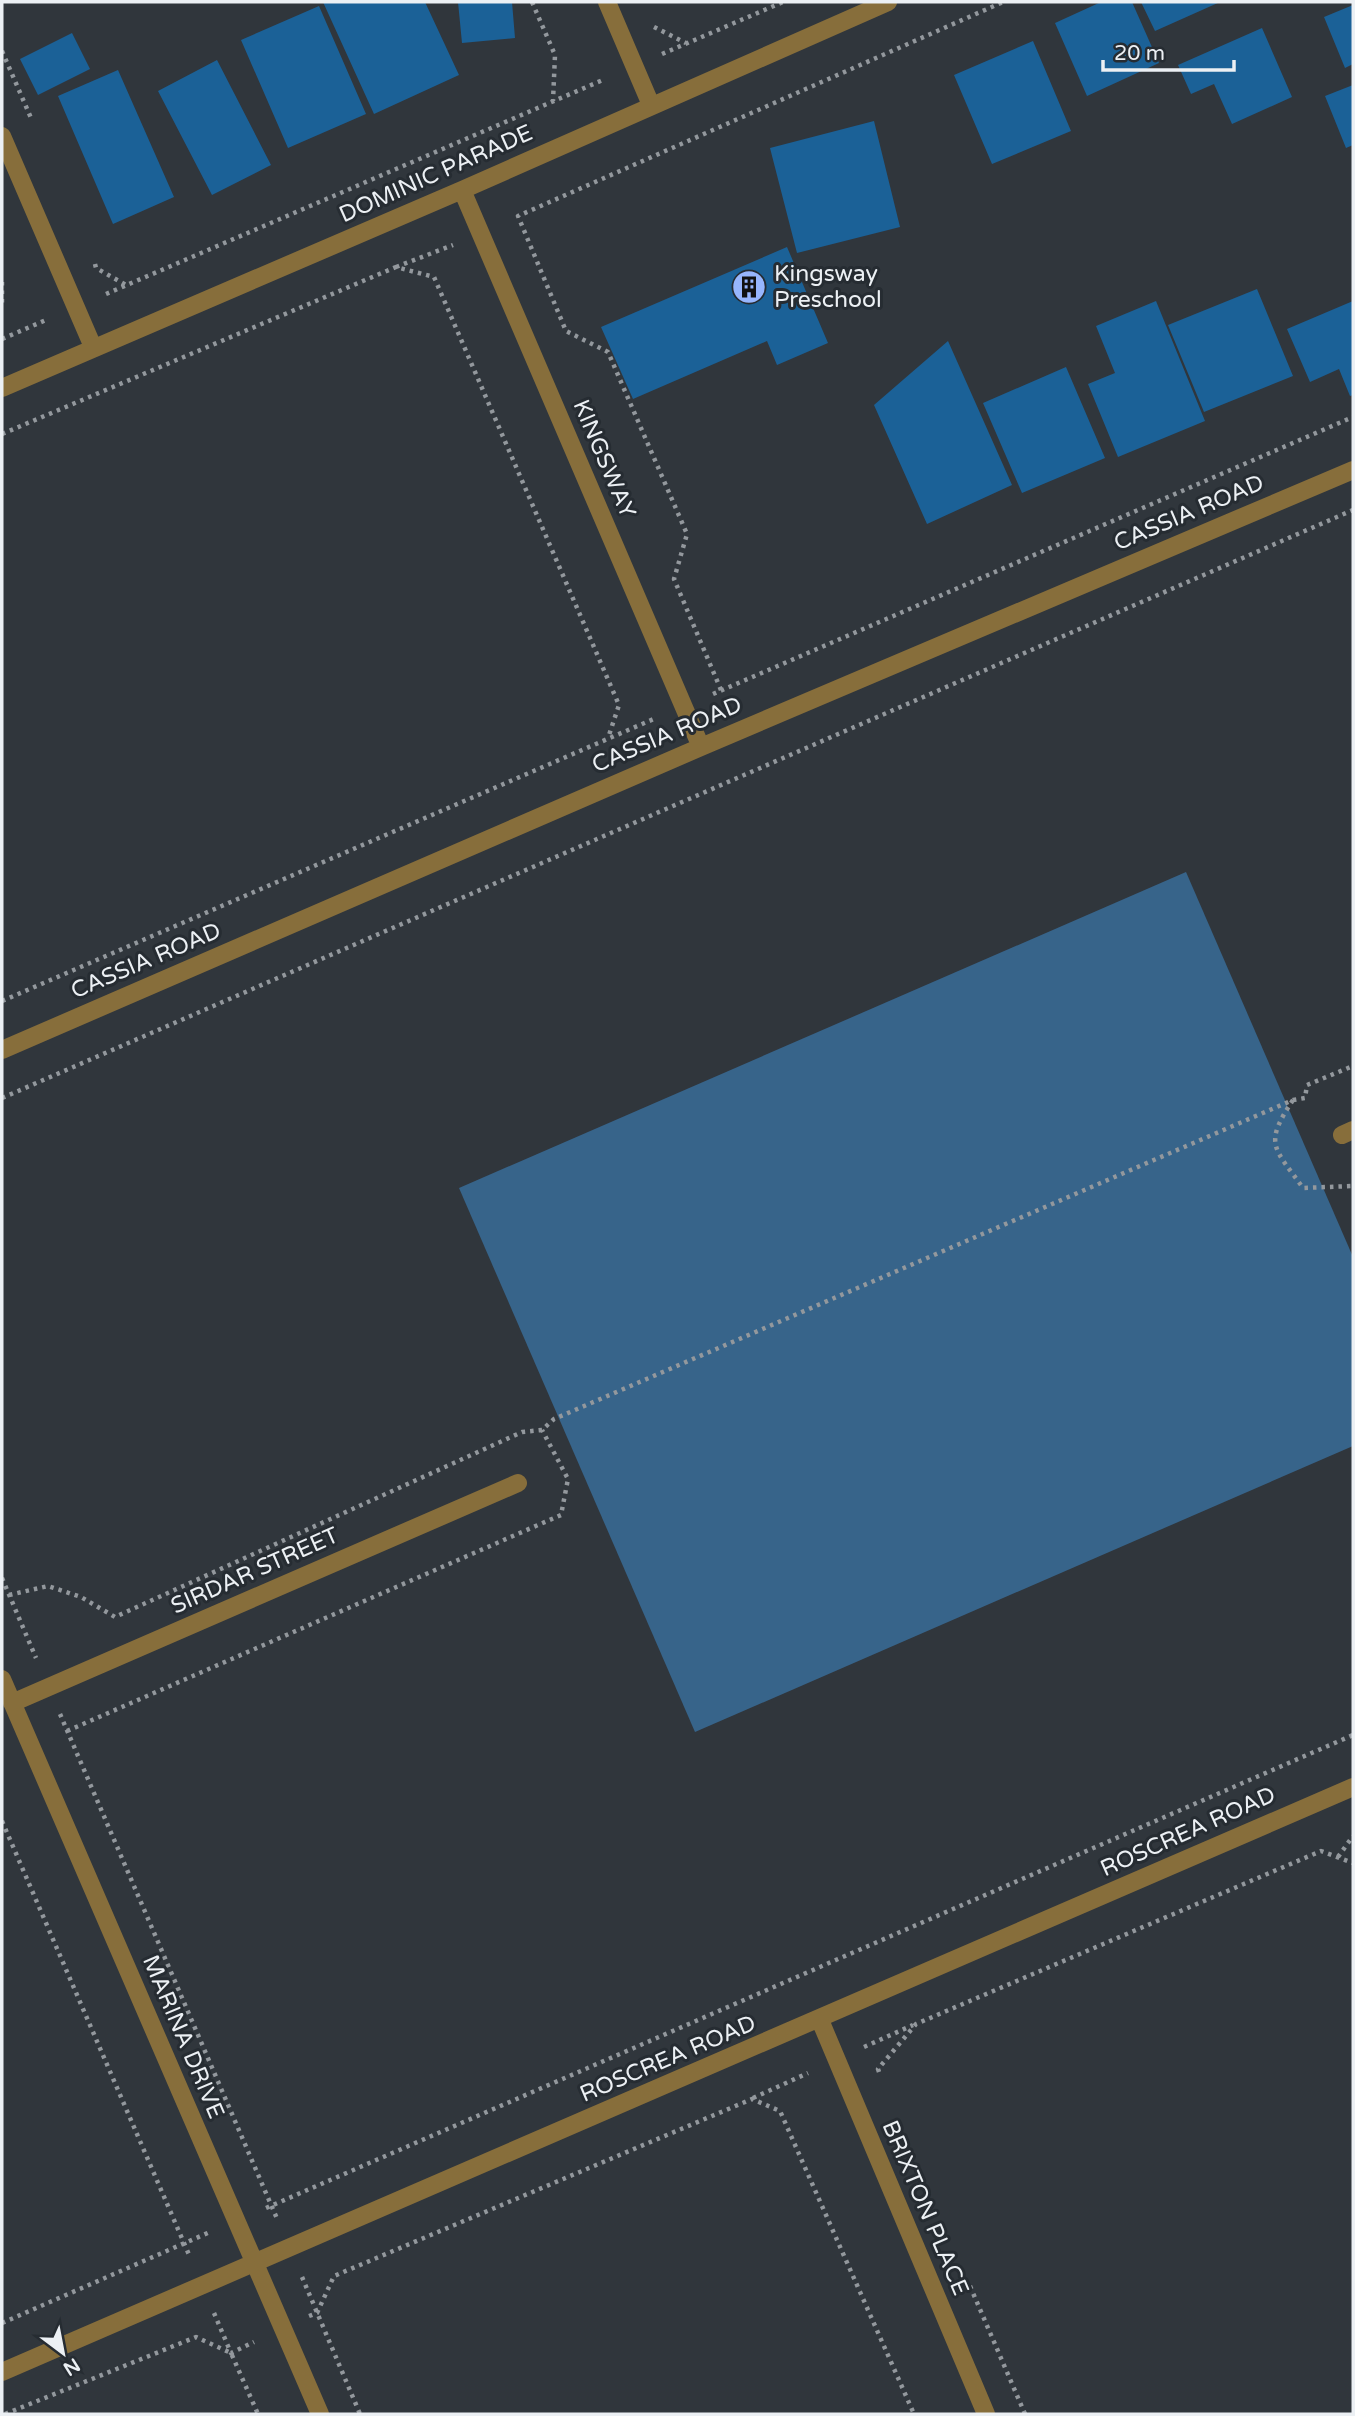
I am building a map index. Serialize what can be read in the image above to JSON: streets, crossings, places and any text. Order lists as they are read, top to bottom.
{
  "streets": {
    "street": [
      "DOMINIC PARADE",
      "KINGSWAY",
      "CASSIA ROAD",
      "SIRDAR STREET",
      "ROSCREA ROAD",
      "MARINA DRIVE",
      "BRIXTON PLACE"
    ]
  },
  "crossings": [
    ["DOMINIC PARADE", "KINGSWAY"],
    ["KINGSWAY", "CASSIA ROAD"],
    ["SIRDAR STREET", "MARINA DRIVE"],
    ["ROSCREA ROAD", "MARINA DRIVE"],
    ["ROSCREA ROAD", "BRIXTON PLACE"]
  ],
  "places": {
    "building": ["Kingsway Preschool"]
  },
  "scale_bar": "20 m",
  "north": "bottom right"
}
